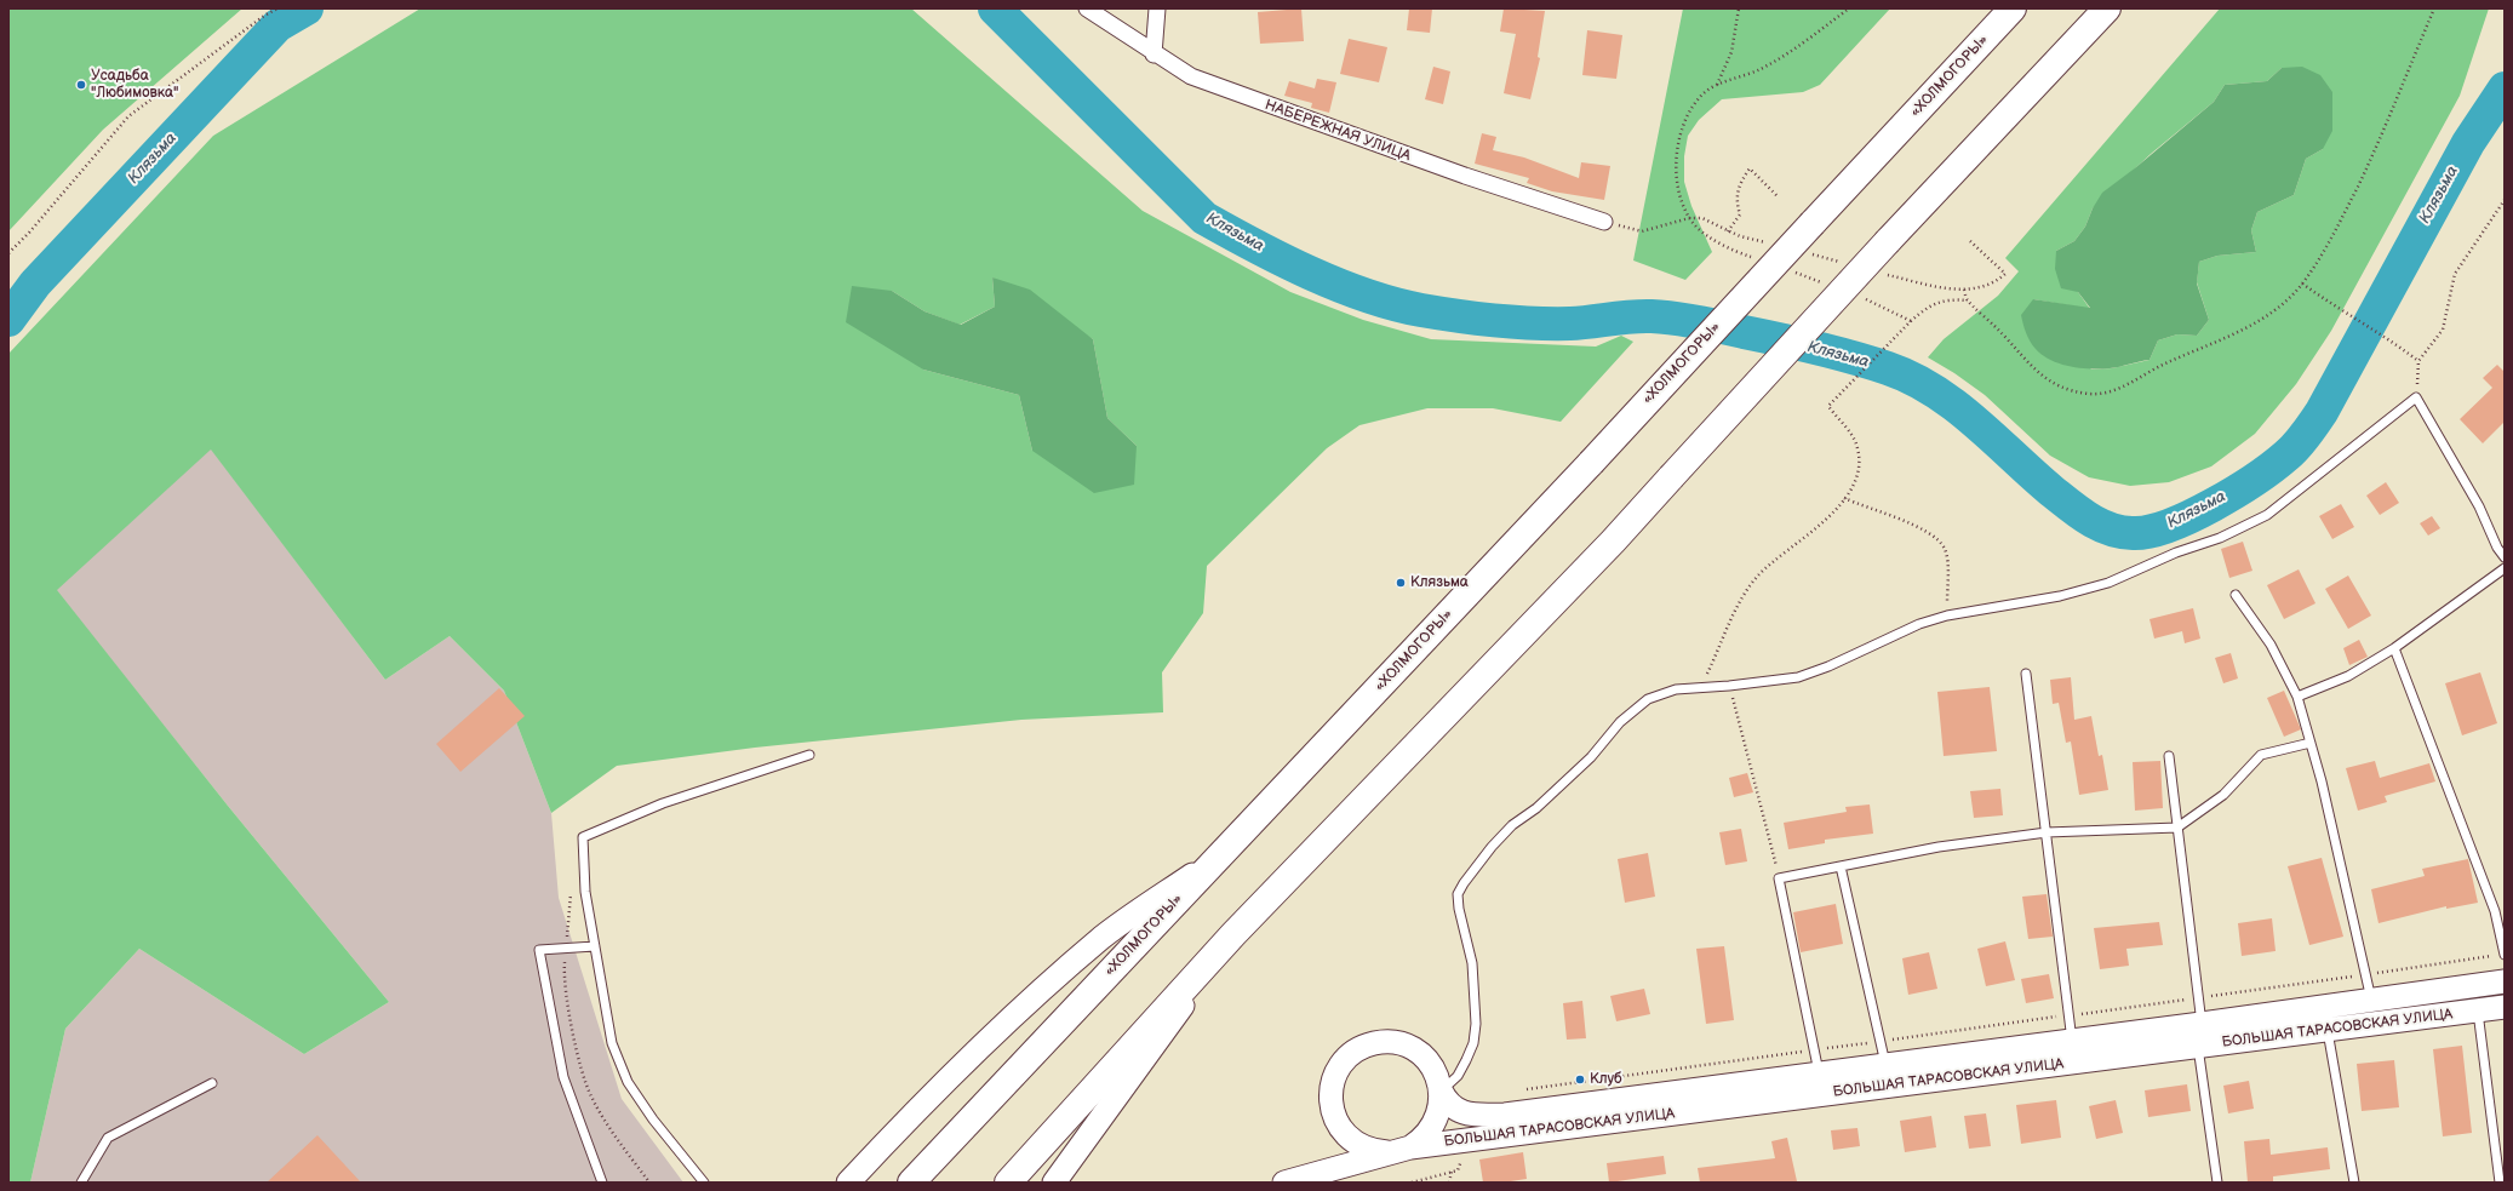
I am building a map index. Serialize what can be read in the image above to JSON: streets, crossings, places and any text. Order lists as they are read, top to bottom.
{
  "streets": {
    "highway": ["«ХОЛМОГОРЫ»"],
    "street": ["НАБЕРЕЖНАЯ УЛИЦА", "БОЛЬШАЯ ТАРАСОВСКАЯ УЛИЦА"]
  },
  "water": ["Клязьма"],
  "places": ["Усадьба \"Любимовка\"", "Клязьма", "Клуб"]
}
